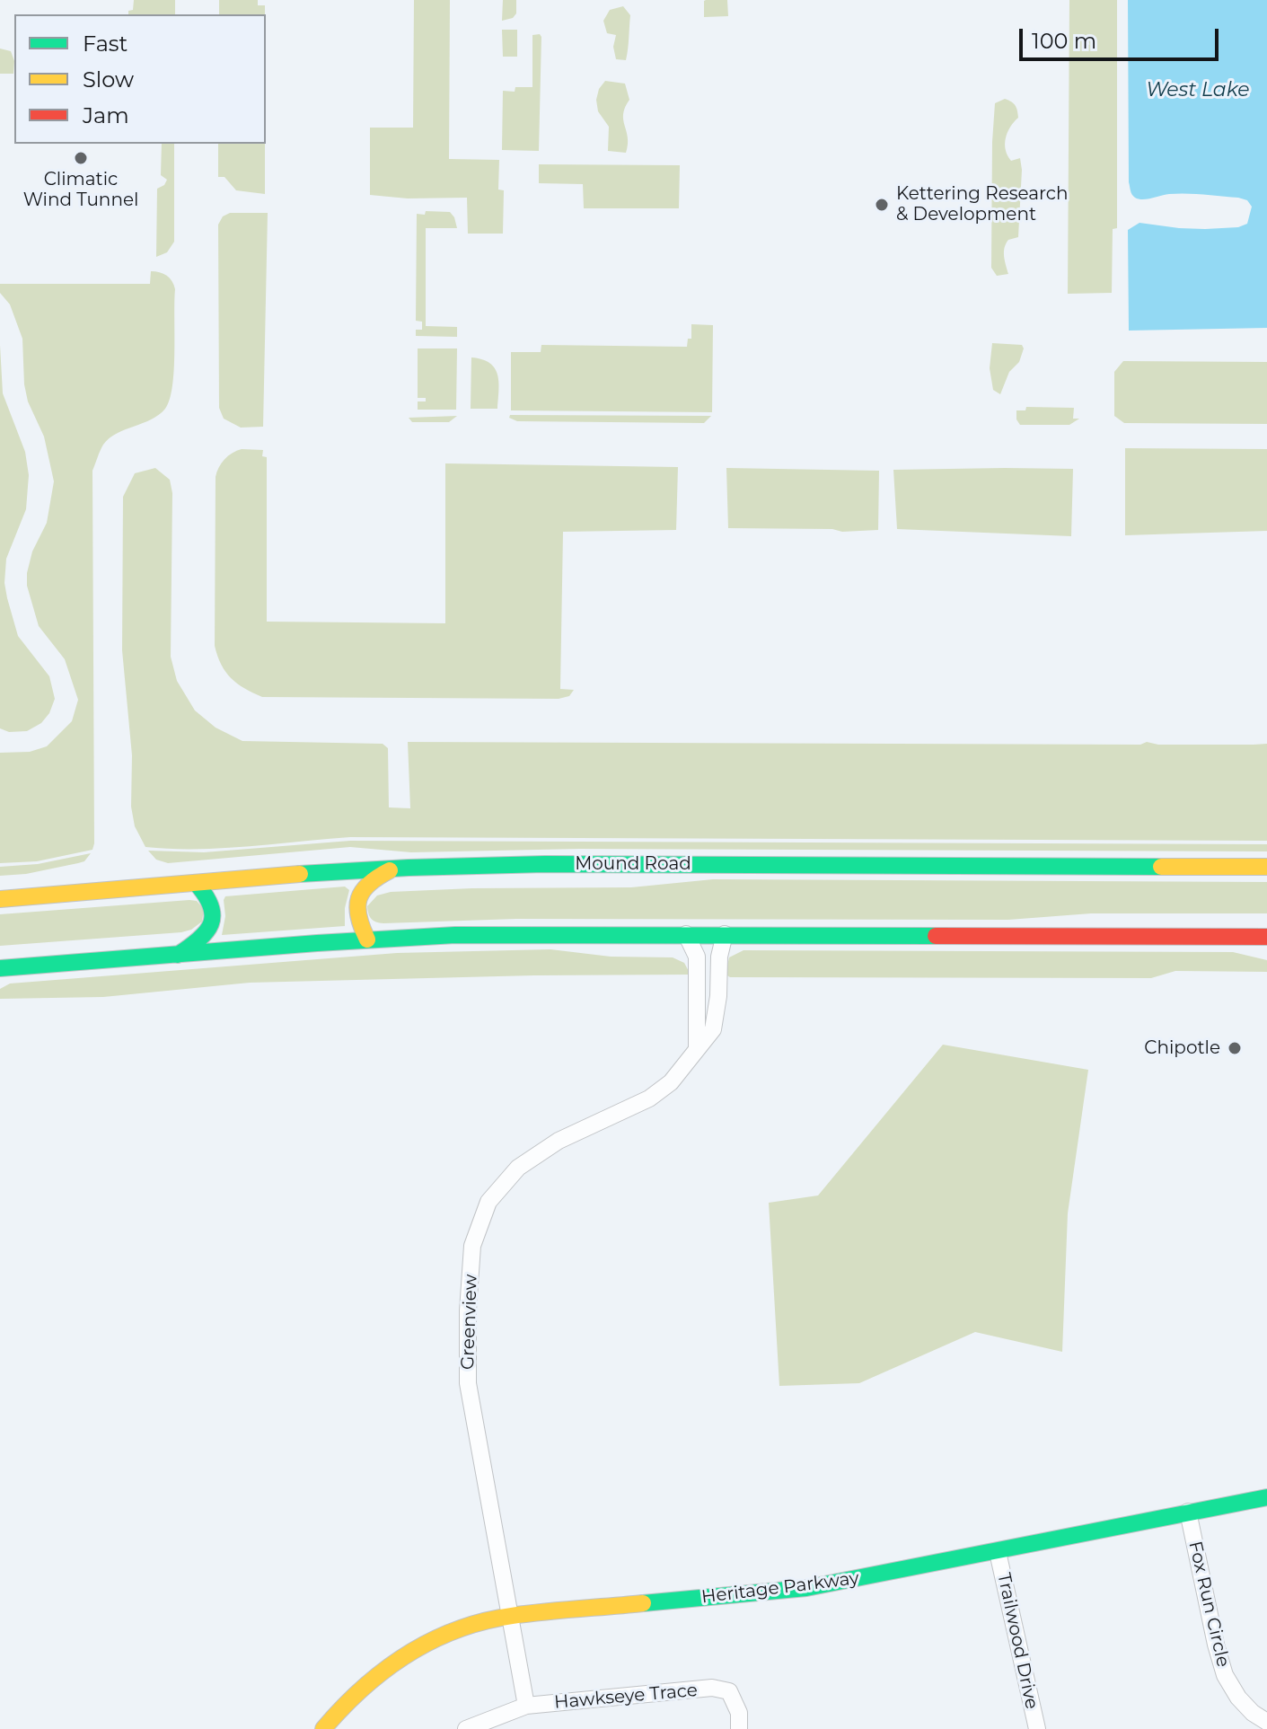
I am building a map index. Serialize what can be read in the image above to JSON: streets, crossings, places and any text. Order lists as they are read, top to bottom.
{
  "streets": {
    "main road": ["Mound Road", "Heritage Parkway"],
    "street": [
      "Greenview",
      "Fox Run Circle",
      "Trailwood Drive",
      "Hawkseye Trace"
    ]
  },
  "crossings": [
    ["Greenview", "Heritage Parkway"],
    ["Greenview", "Hawkseye Trace"],
    ["Heritage Parkway", "Fox Run Circle"],
    ["Heritage Parkway", "Trailwood Drive"]
  ],
  "water": ["West Lake"],
  "places": ["Climatic Wind Tunnel", "Kettering Research & Development", "Chipotle"],
  "legend": ["Fast", "Slow", "Jam"],
  "scale_bar": "100 m"
}
